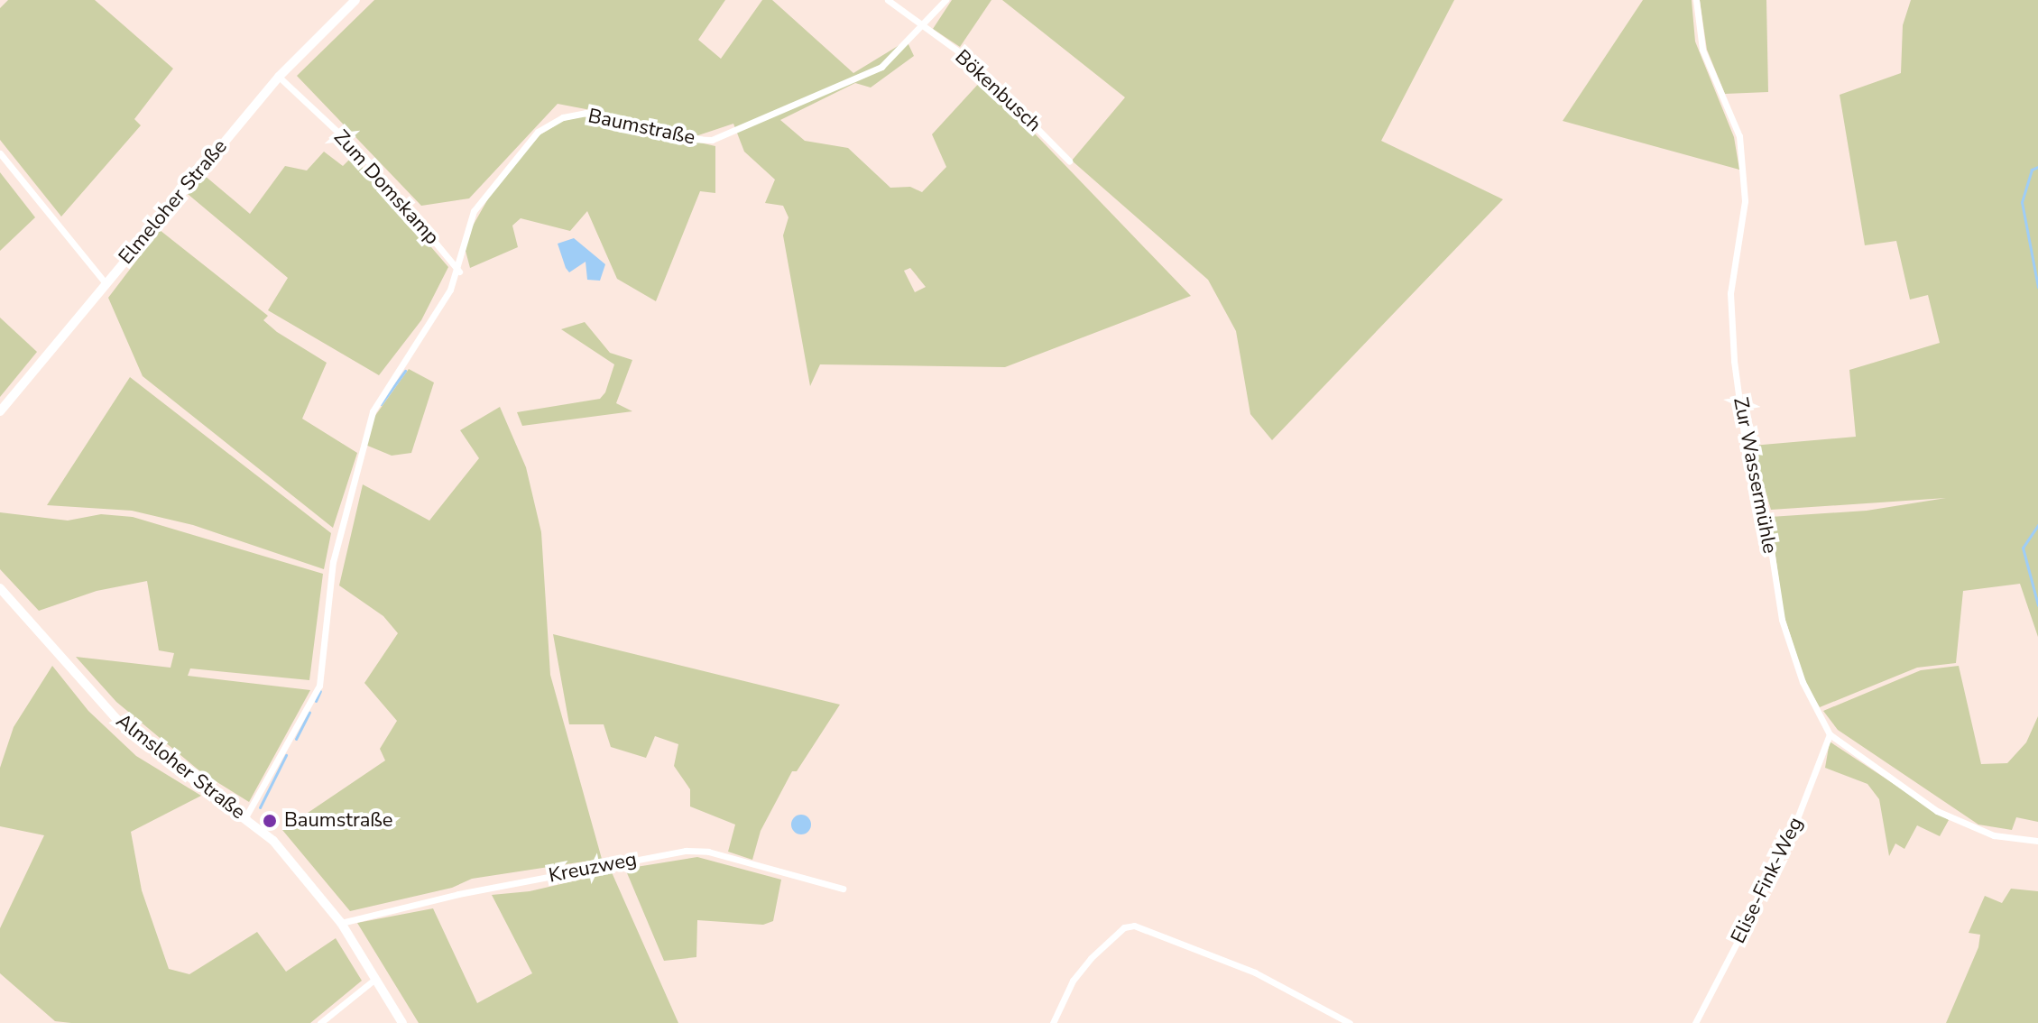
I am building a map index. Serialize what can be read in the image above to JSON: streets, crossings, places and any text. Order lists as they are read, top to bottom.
{
  "streets": {
    "street": [
      "Bökenbusch",
      "Baumstraße",
      "Zum Domskamp",
      "Elmeloher Straße",
      "Zur Wassermühle",
      "Almsloher Straße",
      "Kreuzweg",
      "Elise-Fink-Weg"
    ]
  },
  "crossings": [
    ["Bökenbusch", "Baumstraße"],
    ["Baumstraße", "Zum Domskamp"],
    ["Baumstraße", "Almsloher Straße"],
    ["Zum Domskamp", "Elmeloher Straße"],
    ["Zur Wassermühle", "Elise-Fink-Weg"],
    ["Almsloher Straße", "Kreuzweg"]
  ],
  "places": ["Baumstraße"]
}
